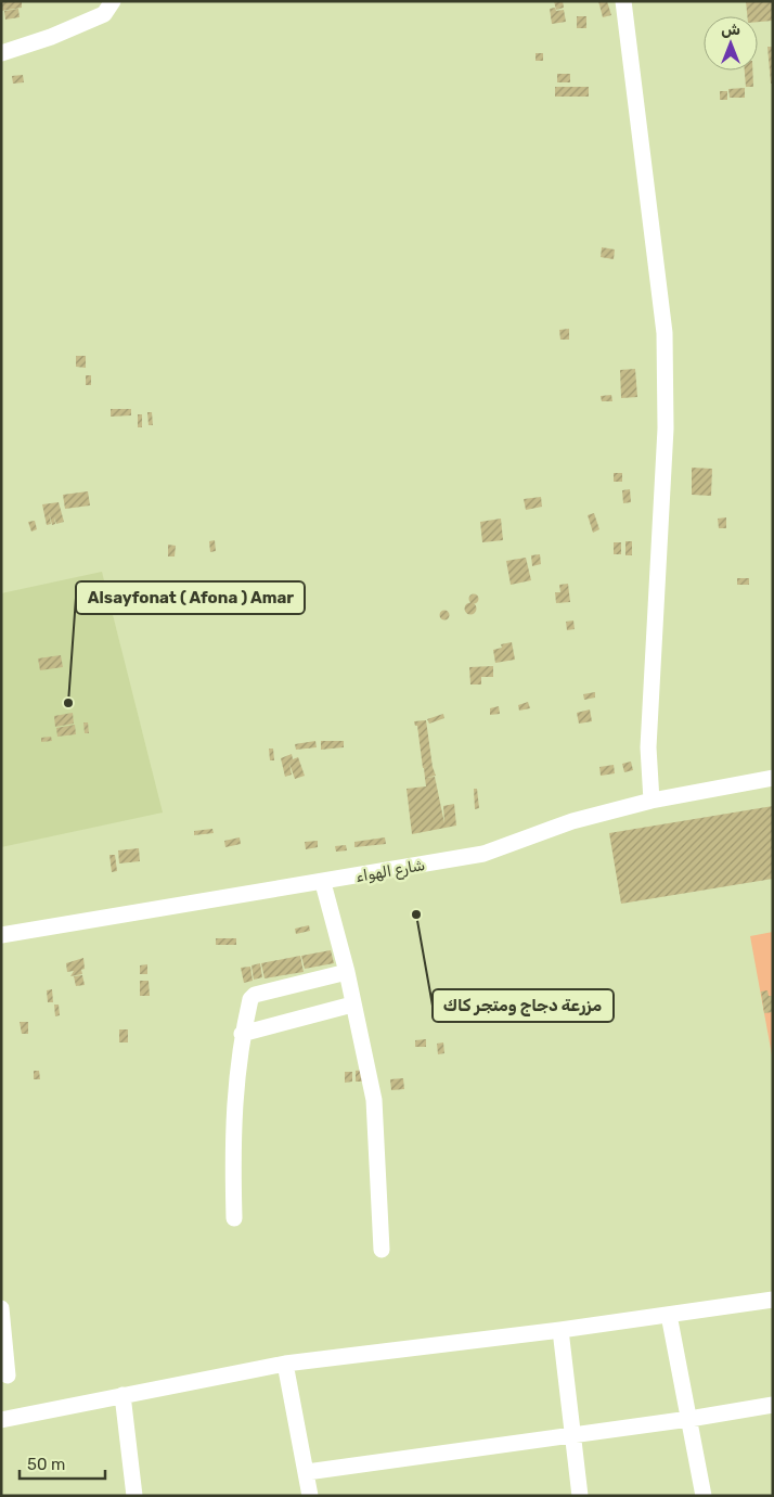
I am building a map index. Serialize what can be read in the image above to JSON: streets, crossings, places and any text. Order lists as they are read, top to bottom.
{
  "streets": {
    "street": ["شارع الهواء"]
  },
  "places": ["Alsayfonat ( Afona ) Amar", "مزرعة دجاج ومتجر كاك"],
  "scale_bar": "50 m",
  "north": "top"
}
